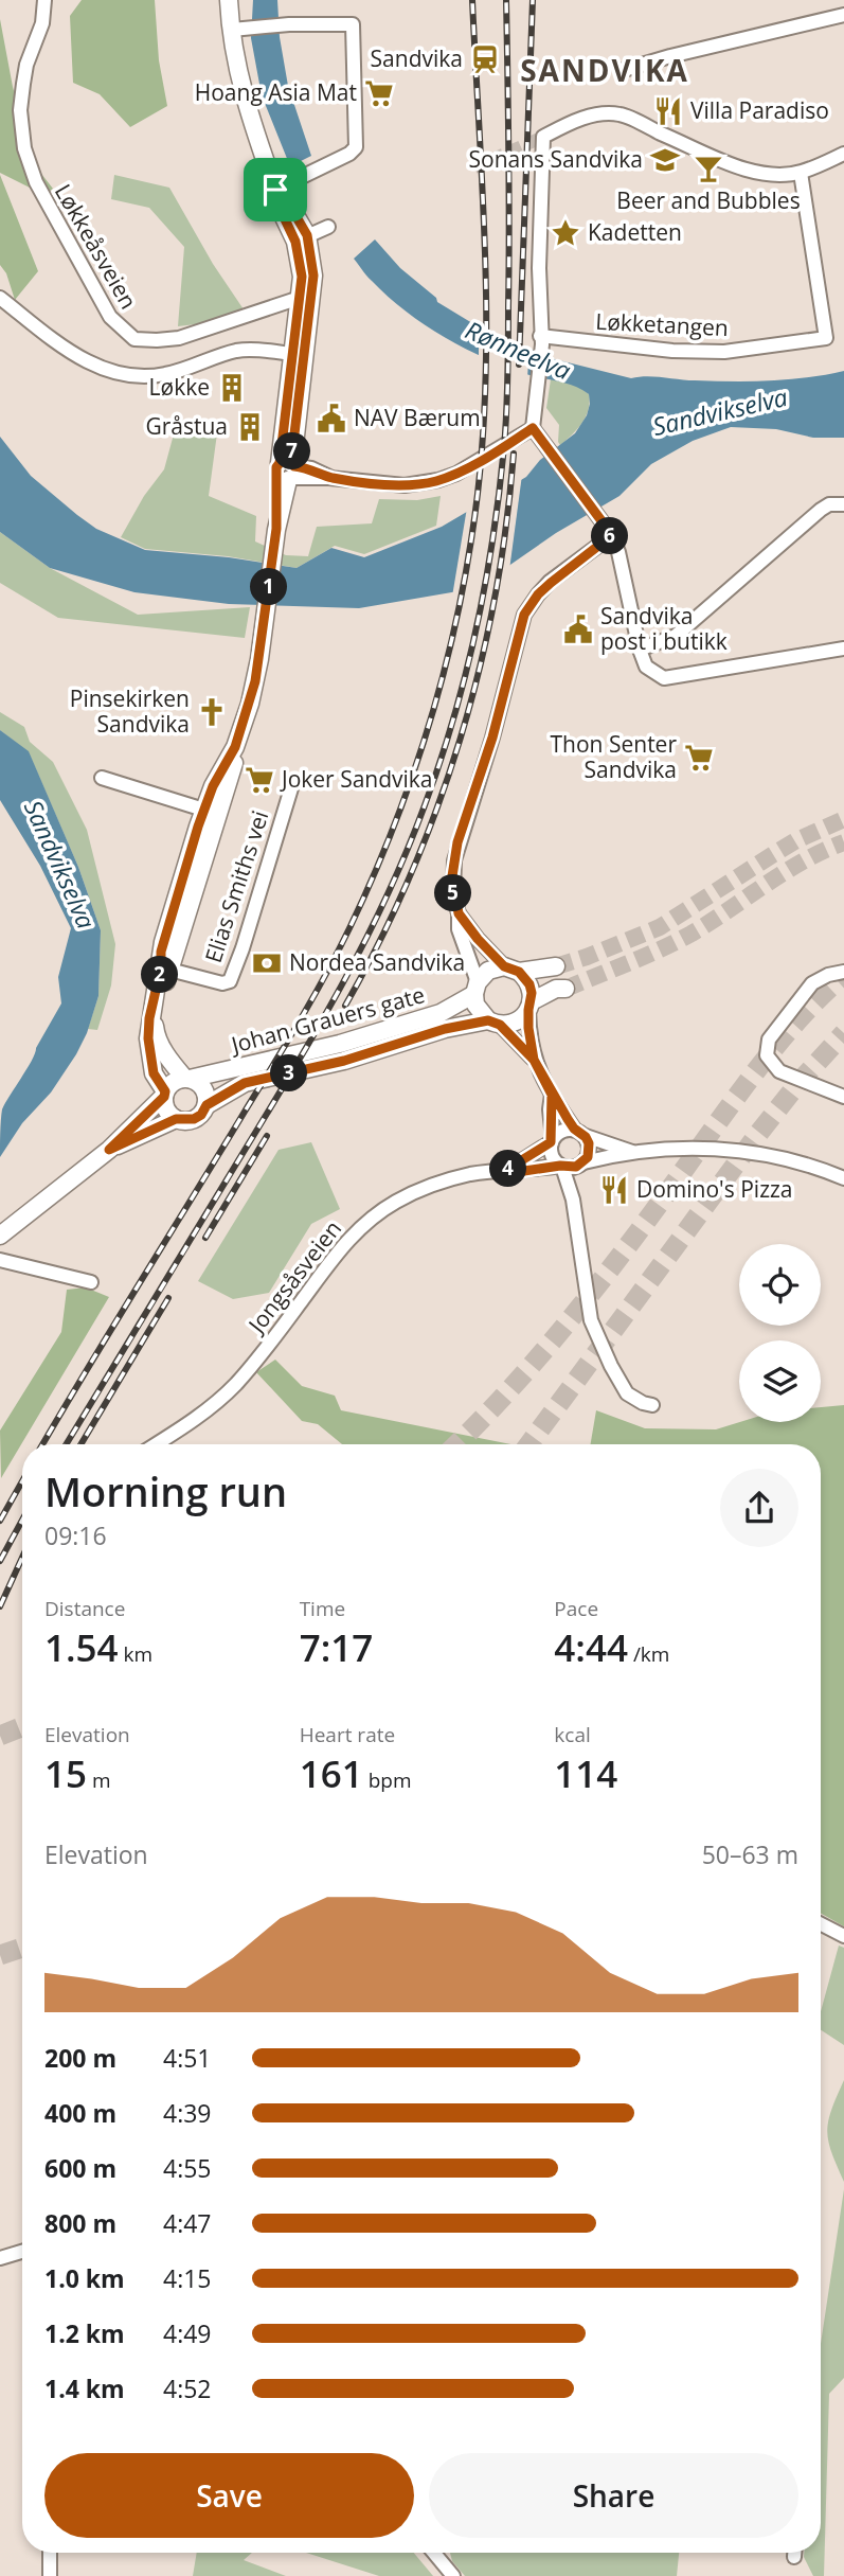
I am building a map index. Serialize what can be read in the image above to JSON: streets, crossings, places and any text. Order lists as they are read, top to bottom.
{
  "streets": {
    "main road": ["Elias Smiths vei", "Johan Grauers gate"],
    "street": ["Løkkeåsveien", "Løkketangen", "Jongsåsveien"]
  },
  "crossings": [
    ["Elias Smiths vei", "Johan Grauers gate"]
  ],
  "districts": ["SANDVIKA"],
  "water": ["Rønneelva", "Sandvikselva"],
  "places": {
    "station": ["Sandvika"],
    "supermarket": ["Hoang Asia Mat", "Thon Senter Sandvika", "Joker Sandvika"],
    "restaurant": ["Villa Paradiso", "Domino's Pizza"],
    "school or university": ["Sonans Sandvika"],
    "bar": ["Beer and Bubbles"],
    "place": ["Kadetten"],
    "building": ["Løkke", "Gråstua"],
    "public building": ["NAV Bærum", "Sandvika post i butikk"],
    "church": ["Pinsekirken Sandvika"],
    "bank": ["Nordea Sandvika"]
  },
  "page": {
    "pins": [
      "7",
      "6",
      "1",
      "5",
      "2",
      "3",
      "4"
    ],
    "heading": ["Morning run", "09:16"],
    "stats": [
      ["Distance", "1.54 km"],
      ["Time", "7:17"],
      ["Pace", "4:44 /km"],
      ["Elevation", "15 m"],
      ["Heart rate", "161 bpm"],
      ["kcal", "114"]
    ],
    "chart": ["Elevation", "50–63 m"],
    "list": [
      {
        "name": "200 m",
        "note": "4:51"
      },
      {
        "name": "400 m",
        "note": "4:39"
      },
      {
        "name": "600 m",
        "note": "4:55"
      },
      {
        "name": "800 m",
        "note": "4:47"
      },
      {
        "name": "1.0 km",
        "note": "4:15"
      },
      {
        "name": "1.2 km",
        "note": "4:49"
      },
      {
        "name": "1.4 km",
        "note": "4:52"
      }
    ],
    "buttons": ["Save", "Share"]
  }
}
